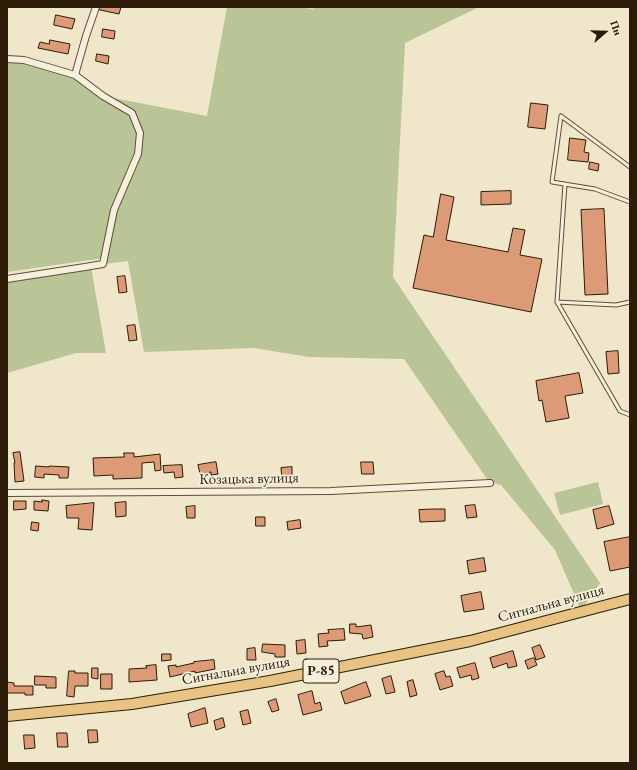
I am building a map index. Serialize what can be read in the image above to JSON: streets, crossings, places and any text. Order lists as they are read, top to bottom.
{
  "streets": {
    "main road": ["Сигнальна вулиця", "Р-85"],
    "street": ["Козацька вулиця"]
  },
  "north": "right"
}
